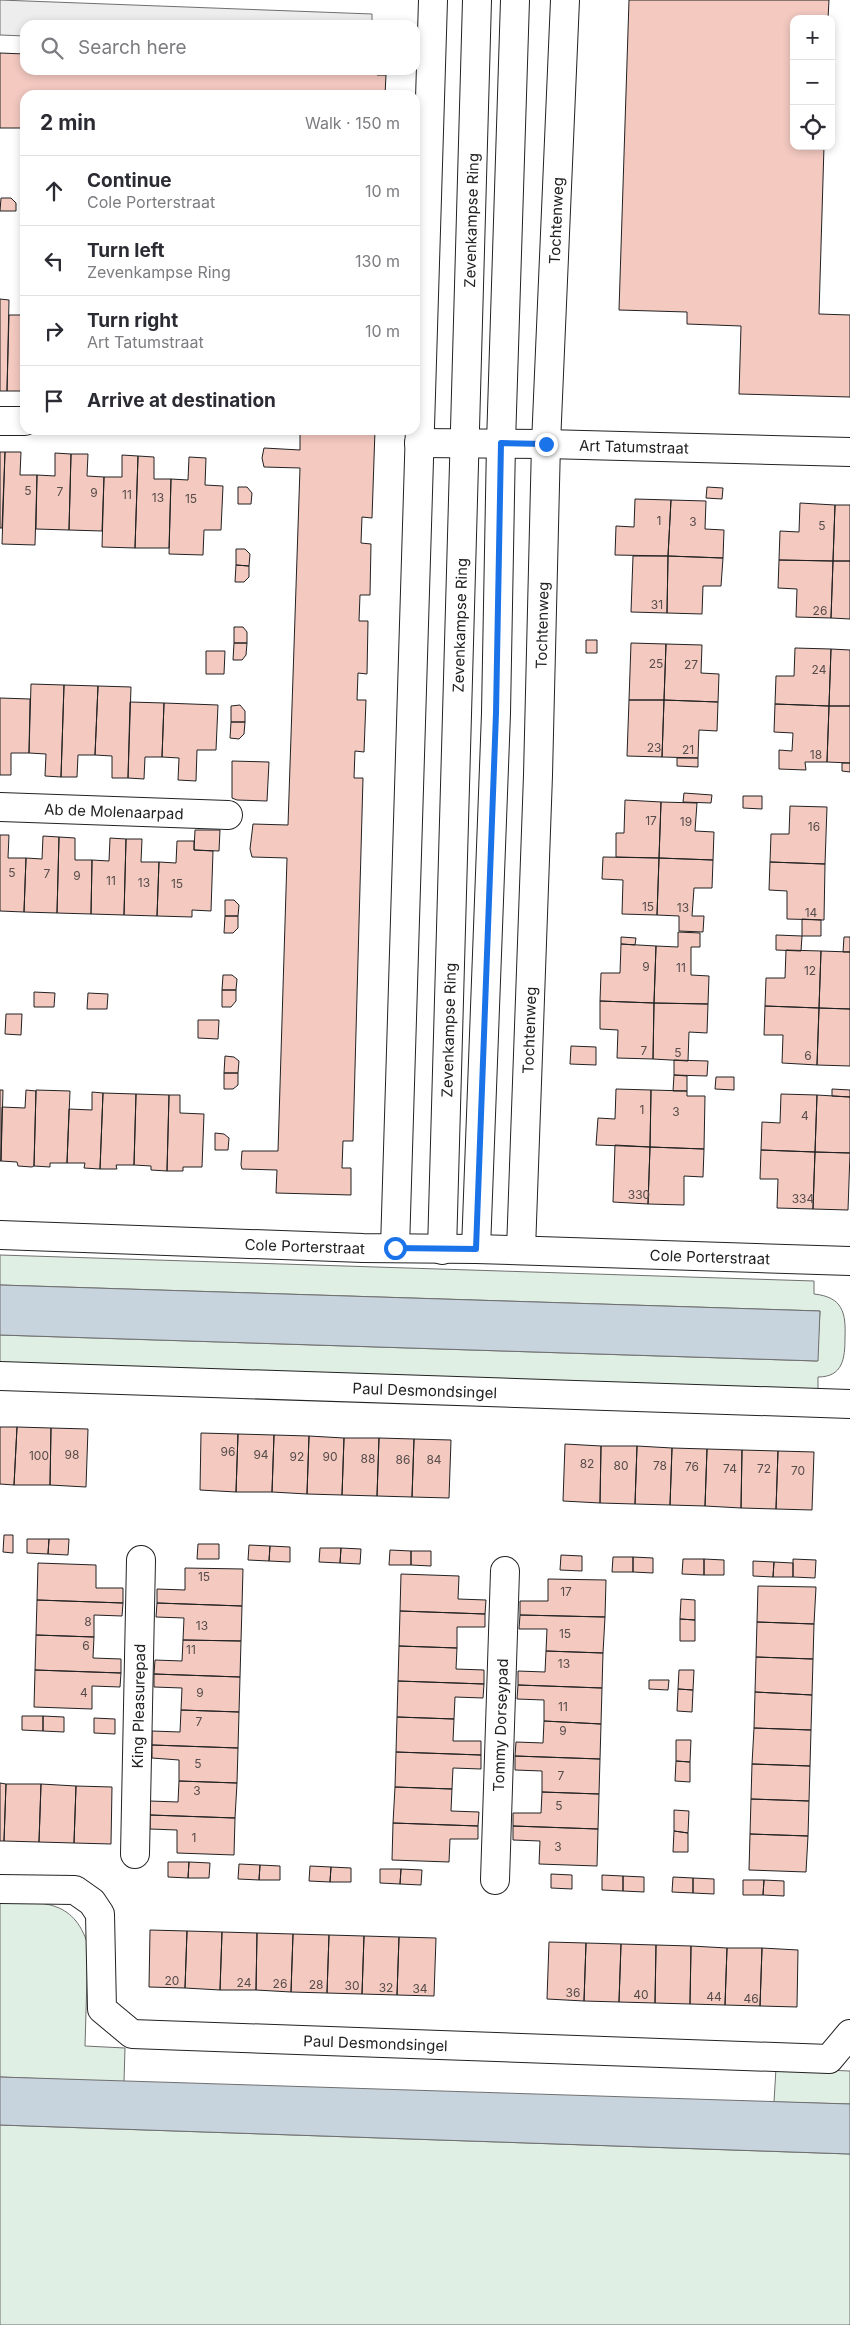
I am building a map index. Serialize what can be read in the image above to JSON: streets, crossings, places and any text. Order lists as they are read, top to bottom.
{
  "streets": {
    "street": [
      "Zevenkampse Ring",
      "Tochtenweg",
      "Art Tatumstraat",
      "Ab de Molenaarpad",
      "Cole Porterstraat",
      "Paul Desmondsingel",
      "King Pleasurepad",
      "Tommy Dorseypad"
    ]
  },
  "crossings": [
    ["Zevenkampse Ring", "Art Tatumstraat"],
    ["Zevenkampse Ring", "Cole Porterstraat"],
    ["Tochtenweg", "Art Tatumstraat"],
    ["Tochtenweg", "Cole Porterstraat"]
  ],
  "house_numbers": [
    "5",
    "7",
    "9",
    "11",
    "13",
    "15",
    "1",
    "3",
    "5",
    "31",
    "26",
    "25",
    "27",
    "24",
    "23",
    "21",
    "18",
    "17",
    "19",
    "16",
    "5",
    "7",
    "9",
    "11",
    "13",
    "15",
    "15",
    "13",
    "14",
    "9",
    "11",
    "12",
    "7",
    "5",
    "6",
    "1",
    "3",
    "4",
    "330",
    "334",
    "96",
    "98",
    "94",
    "100",
    "92",
    "90",
    "88",
    "86",
    "84",
    "82",
    "80",
    "78",
    "76",
    "74",
    "72",
    "70",
    "15",
    "17",
    "8",
    "13",
    "15",
    "6",
    "11",
    "13",
    "4",
    "9",
    "11",
    "7",
    "9",
    "5",
    "7",
    "3",
    "5",
    "1",
    "3",
    "20",
    "24",
    "26",
    "28",
    "30",
    "32",
    "34",
    "36",
    "40",
    "44",
    "46"
  ],
  "page": {
    "map_buttons": ["+", "−"],
    "search": "Search here",
    "heading": ["2 min", "Walk · 150 m"],
    "list": [
      ["Continue", "Cole Porterstraat", "10 m"],
      ["Turn left", "Zevenkampse Ring", "130 m"],
      ["Turn right", "Art Tatumstraat", "10 m"],
      "Arrive at destination"
    ]
  }
}
